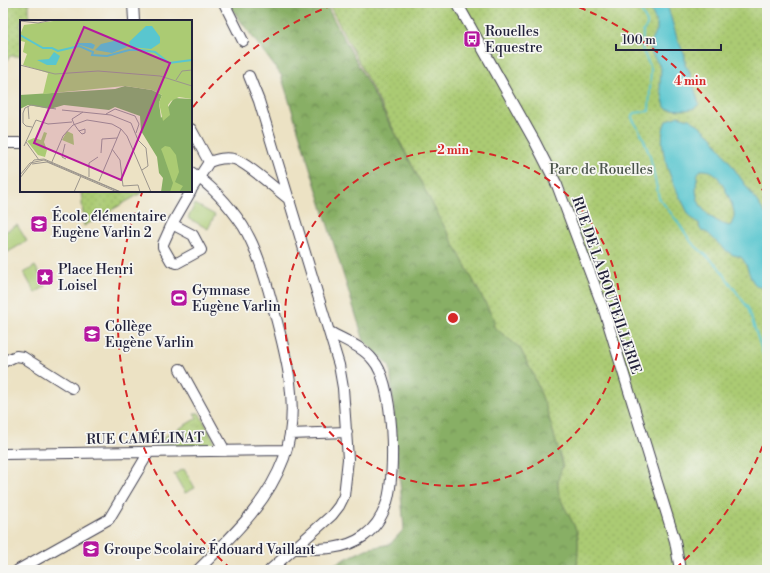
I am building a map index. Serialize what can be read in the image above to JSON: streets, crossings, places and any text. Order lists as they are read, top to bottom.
{
  "streets": {
    "street": ["RUE DE LA BOUTEILLERIE", "RUE CAMÉLINAT"]
  },
  "parks": ["Parc de Rouelles"],
  "places": {
    "bus stop": ["Rouelles Equestre"],
    "school or university": ["École élémentaire Eugène Varlin 2", "Collège Eugène Varlin", "Groupe Scolaire Édouard Vaillant"],
    "place": ["Place Henri Loisel"],
    "sports": ["Gymnase Eugène Varlin"]
  },
  "scale_bar": "100 m",
  "rings": ["4 min", "2 min"]
}
